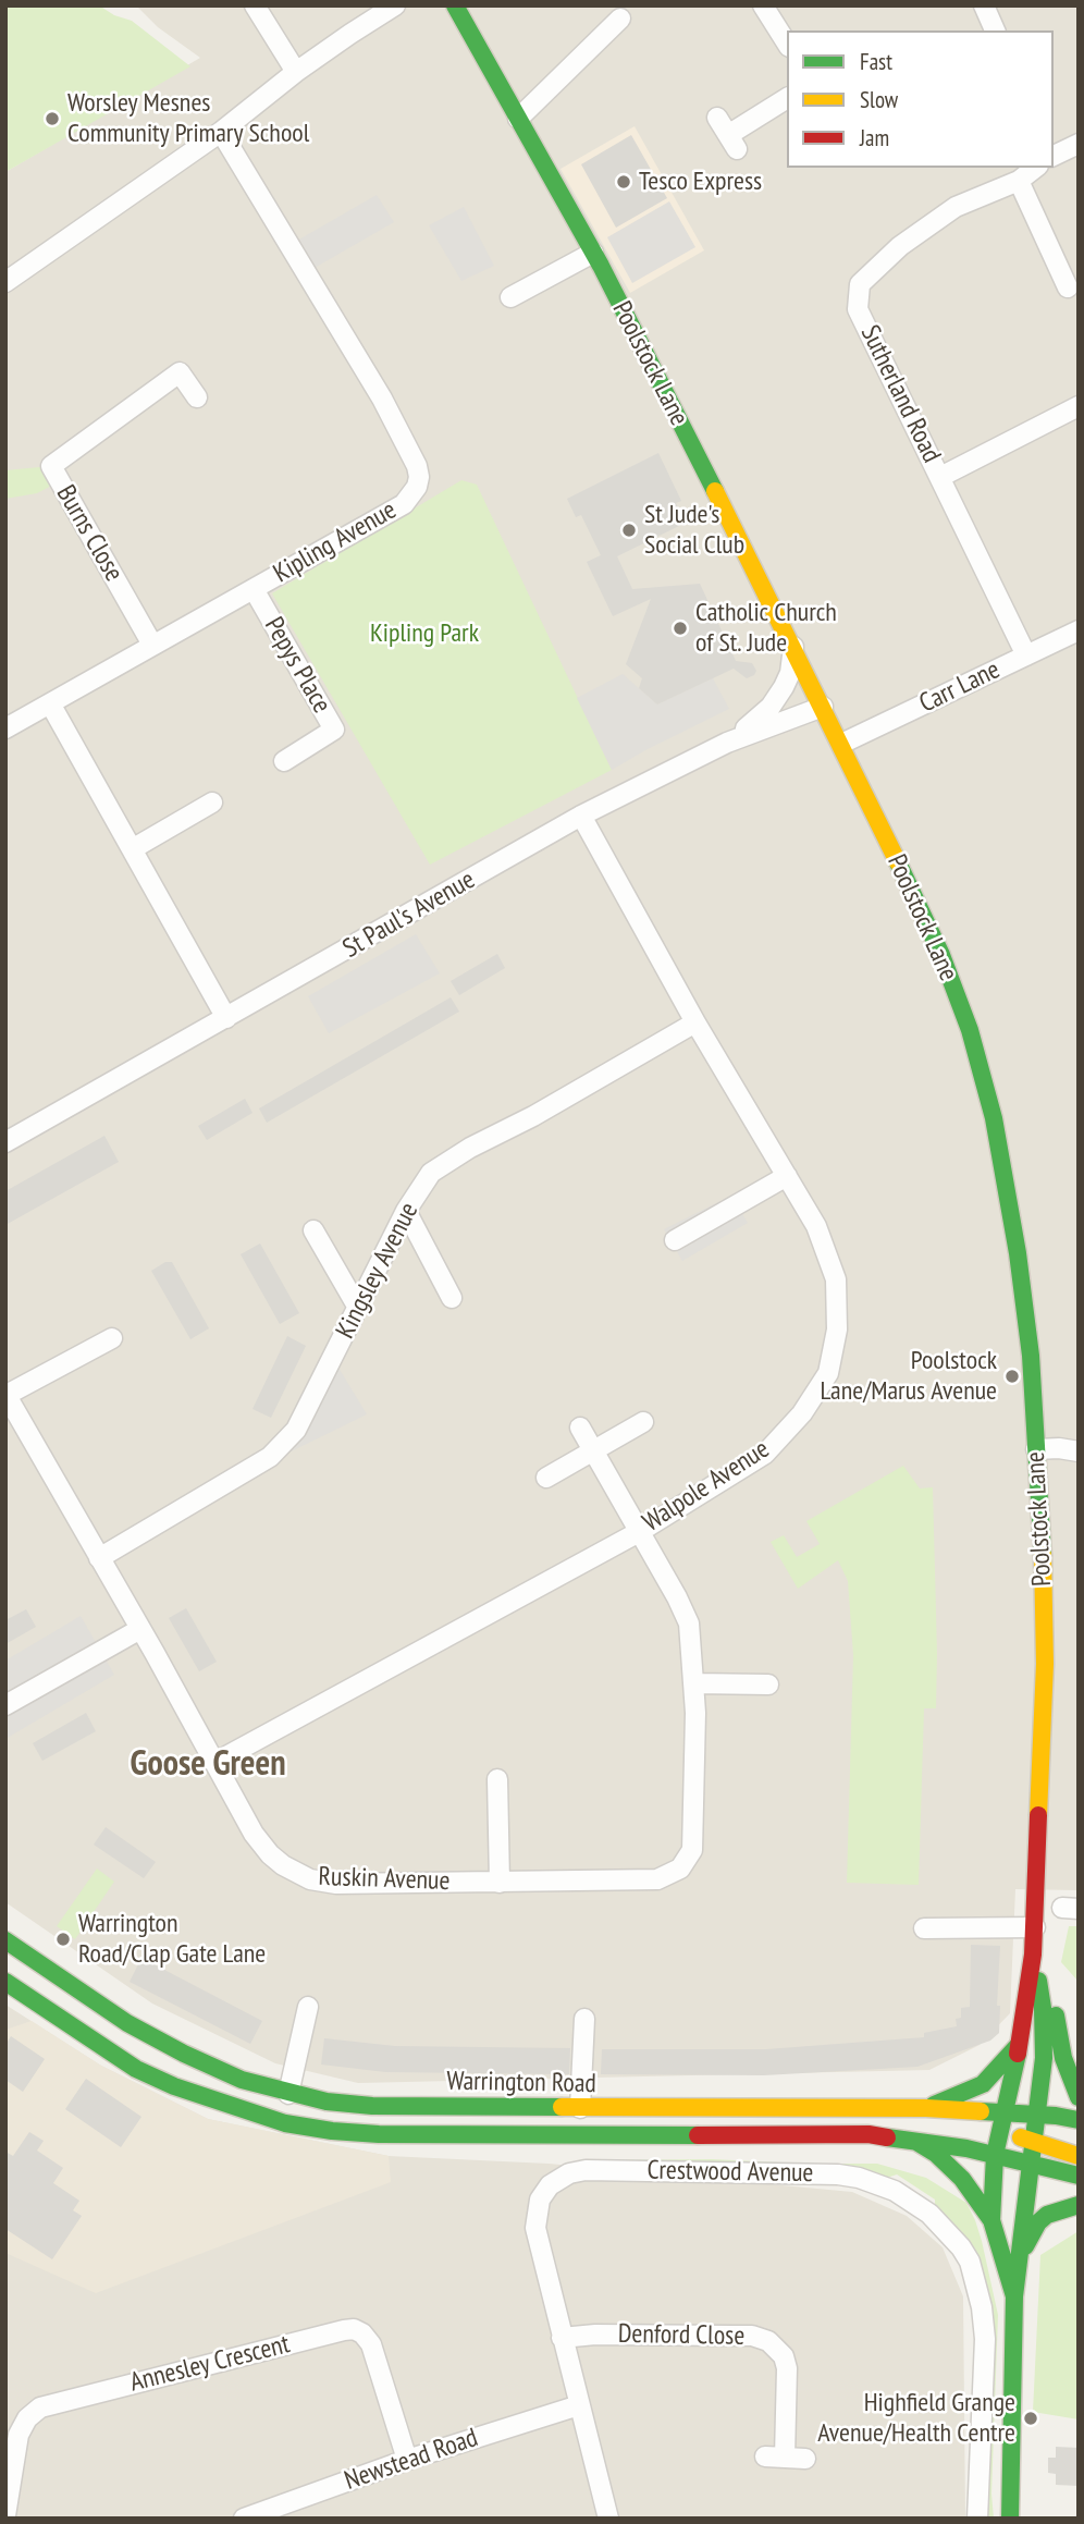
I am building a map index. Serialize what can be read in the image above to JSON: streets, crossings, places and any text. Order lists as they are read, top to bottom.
{
  "streets": {
    "main road": ["Poolstock Lane", "Warrington Road"],
    "street": [
      "Sutherland Road",
      "Burns Close",
      "Kipling Avenue",
      "Pepys Place",
      "Carr Lane",
      "St Paul's Avenue",
      "Kingsley Avenue",
      "Walpole Avenue",
      "Ruskin Avenue",
      "Crestwood Avenue",
      "Denford Close",
      "Annesley Crescent",
      "Newstead Road"
    ]
  },
  "crossings": [
    ["Poolstock Lane", "Carr Lane"],
    ["Poolstock Lane", "St Paul's Avenue"],
    ["Poolstock Lane", "Warrington Road"],
    ["Sutherland Road", "Carr Lane"],
    ["Burns Close", "Kipling Avenue"],
    ["Kipling Avenue", "Pepys Place"],
    ["St Paul's Avenue", "Walpole Avenue"],
    ["Kingsley Avenue", "Walpole Avenue"],
    ["Kingsley Avenue", "Ruskin Avenue"],
    ["Walpole Avenue", "Ruskin Avenue"],
    ["Crestwood Avenue", "Denford Close"],
    ["Crestwood Avenue", "Newstead Road"],
    ["Annesley Crescent", "Newstead Road"]
  ],
  "districts": ["Goose Green"],
  "parks": ["Kipling Park"],
  "places": [
    "Worsley Mesnes Community Primary School",
    "Tesco Express",
    "St Jude's Social Club",
    "Catholic Church of St. Jude",
    "Poolstock Lane/Marus Avenue",
    "Warrington Road/Clap Gate Lane",
    "Highfield Grange Avenue/Health Centre"
  ],
  "legend": ["Fast", "Slow", "Jam"]
}
